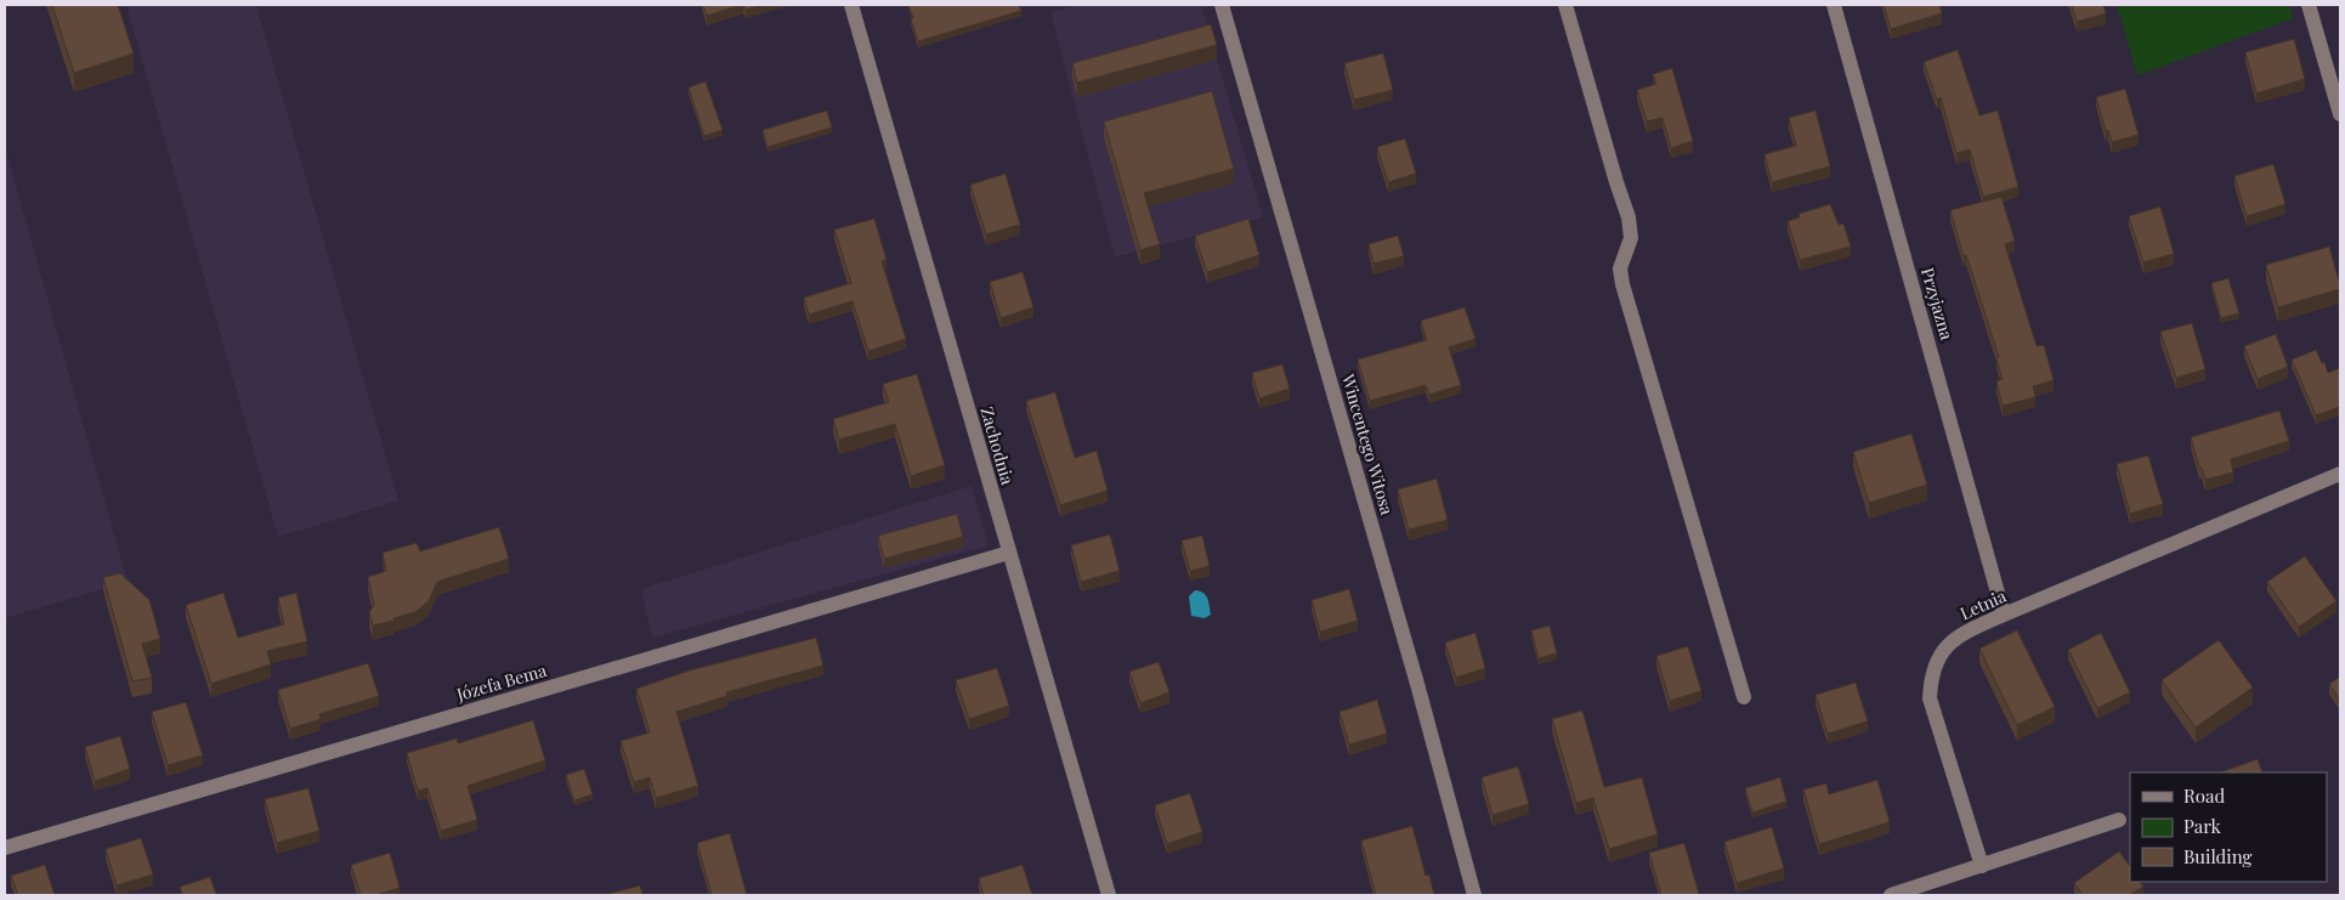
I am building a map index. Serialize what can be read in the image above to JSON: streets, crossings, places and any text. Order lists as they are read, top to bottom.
{
  "streets": {
    "street": [
      "Przyjazna",
      "Wincentego Witosa",
      "Zachodnia",
      "Letnia",
      "Józefa Bema"
    ]
  },
  "crossings": [
    ["Przyjazna", "Letnia"],
    ["Zachodnia", "Józefa Bema"]
  ],
  "legend": ["Road", "Park", "Building"]
}
